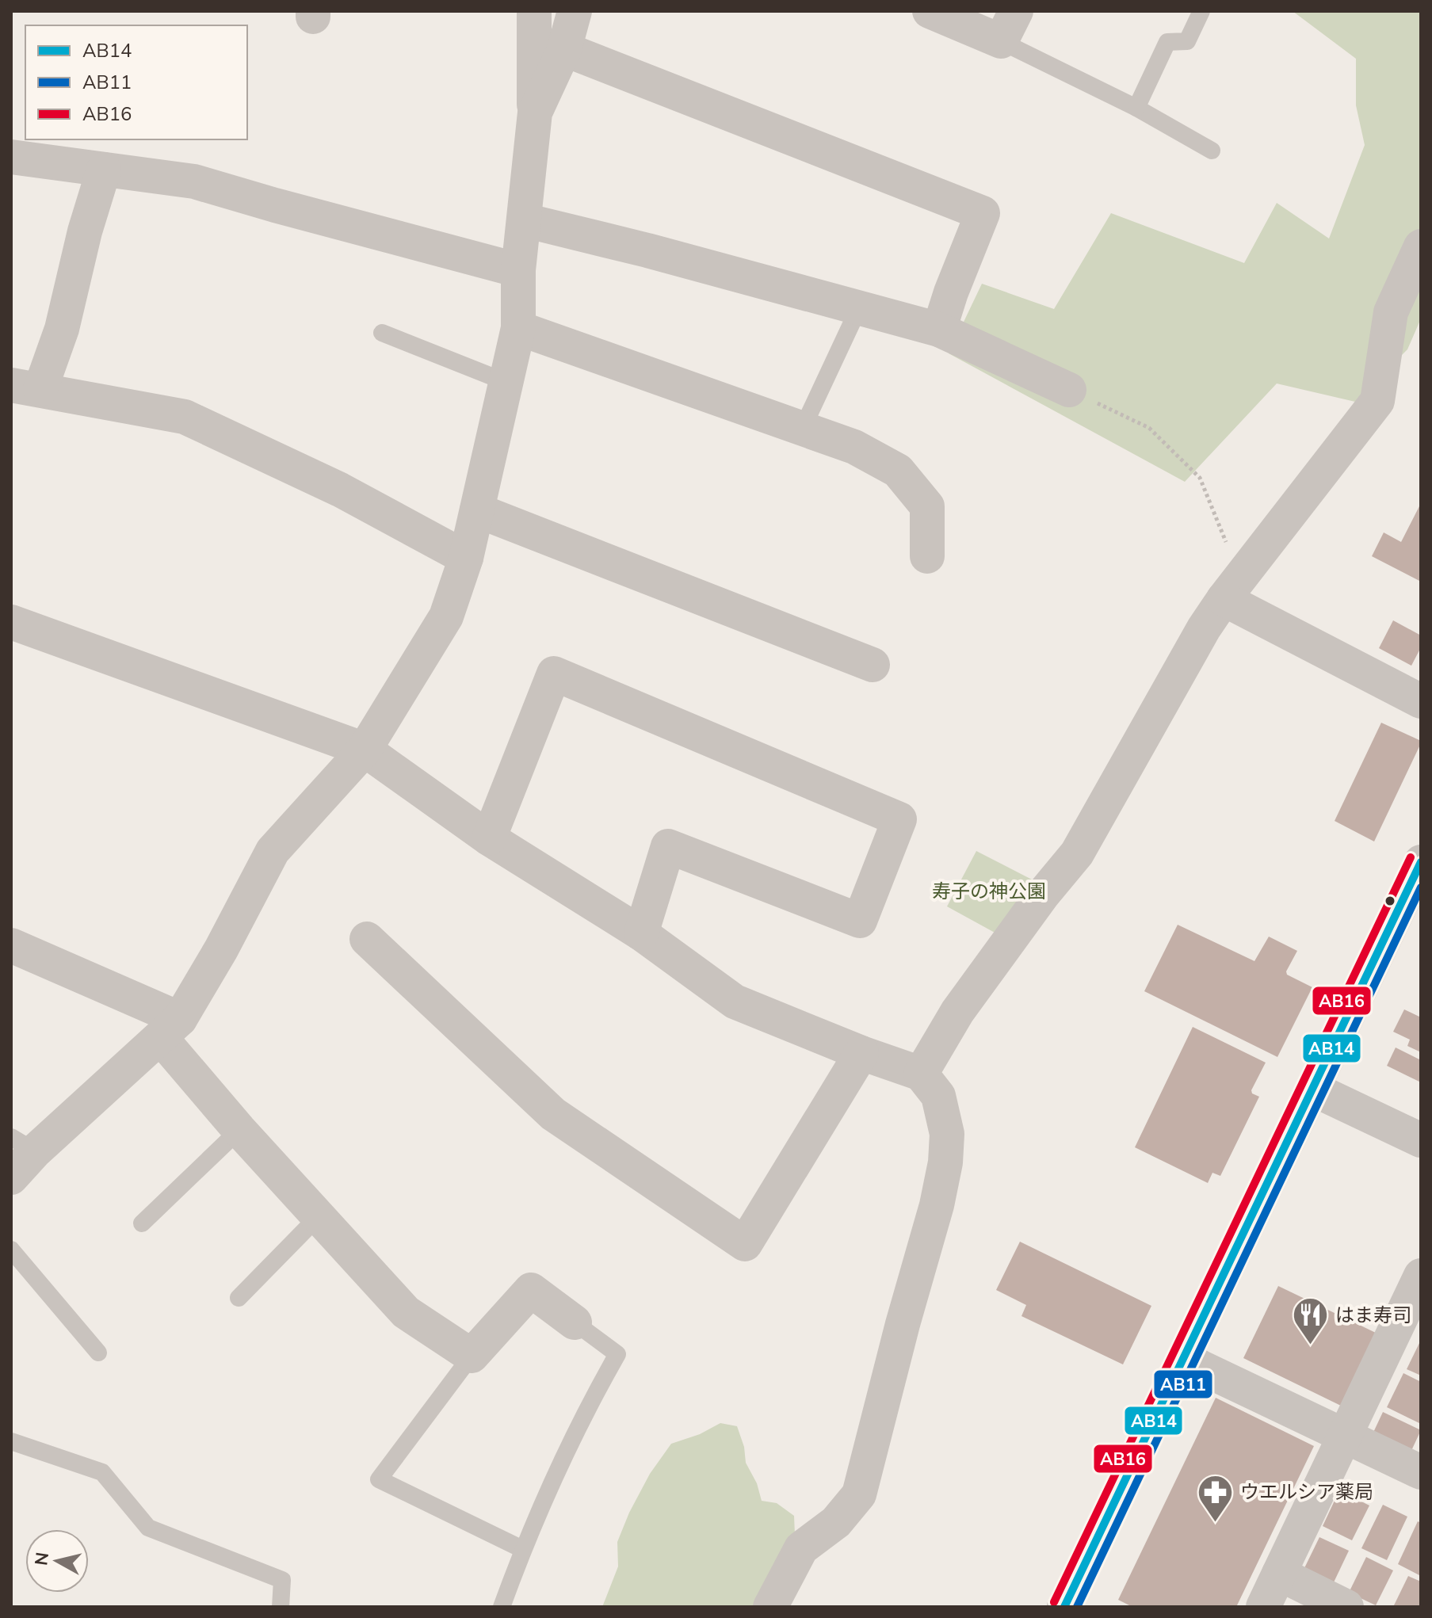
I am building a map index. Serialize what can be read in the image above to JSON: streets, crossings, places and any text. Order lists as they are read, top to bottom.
{
  "parks": ["寿子の神公園"],
  "places": {
    "restaurant": ["はま寿司"],
    "pharmacy": ["ウエルシア薬局"]
  },
  "lines": ["transit line AB16", "transit line AB14", "transit line AB11"],
  "legend": ["AB14", "AB11", "AB16"],
  "north": "left"
}
